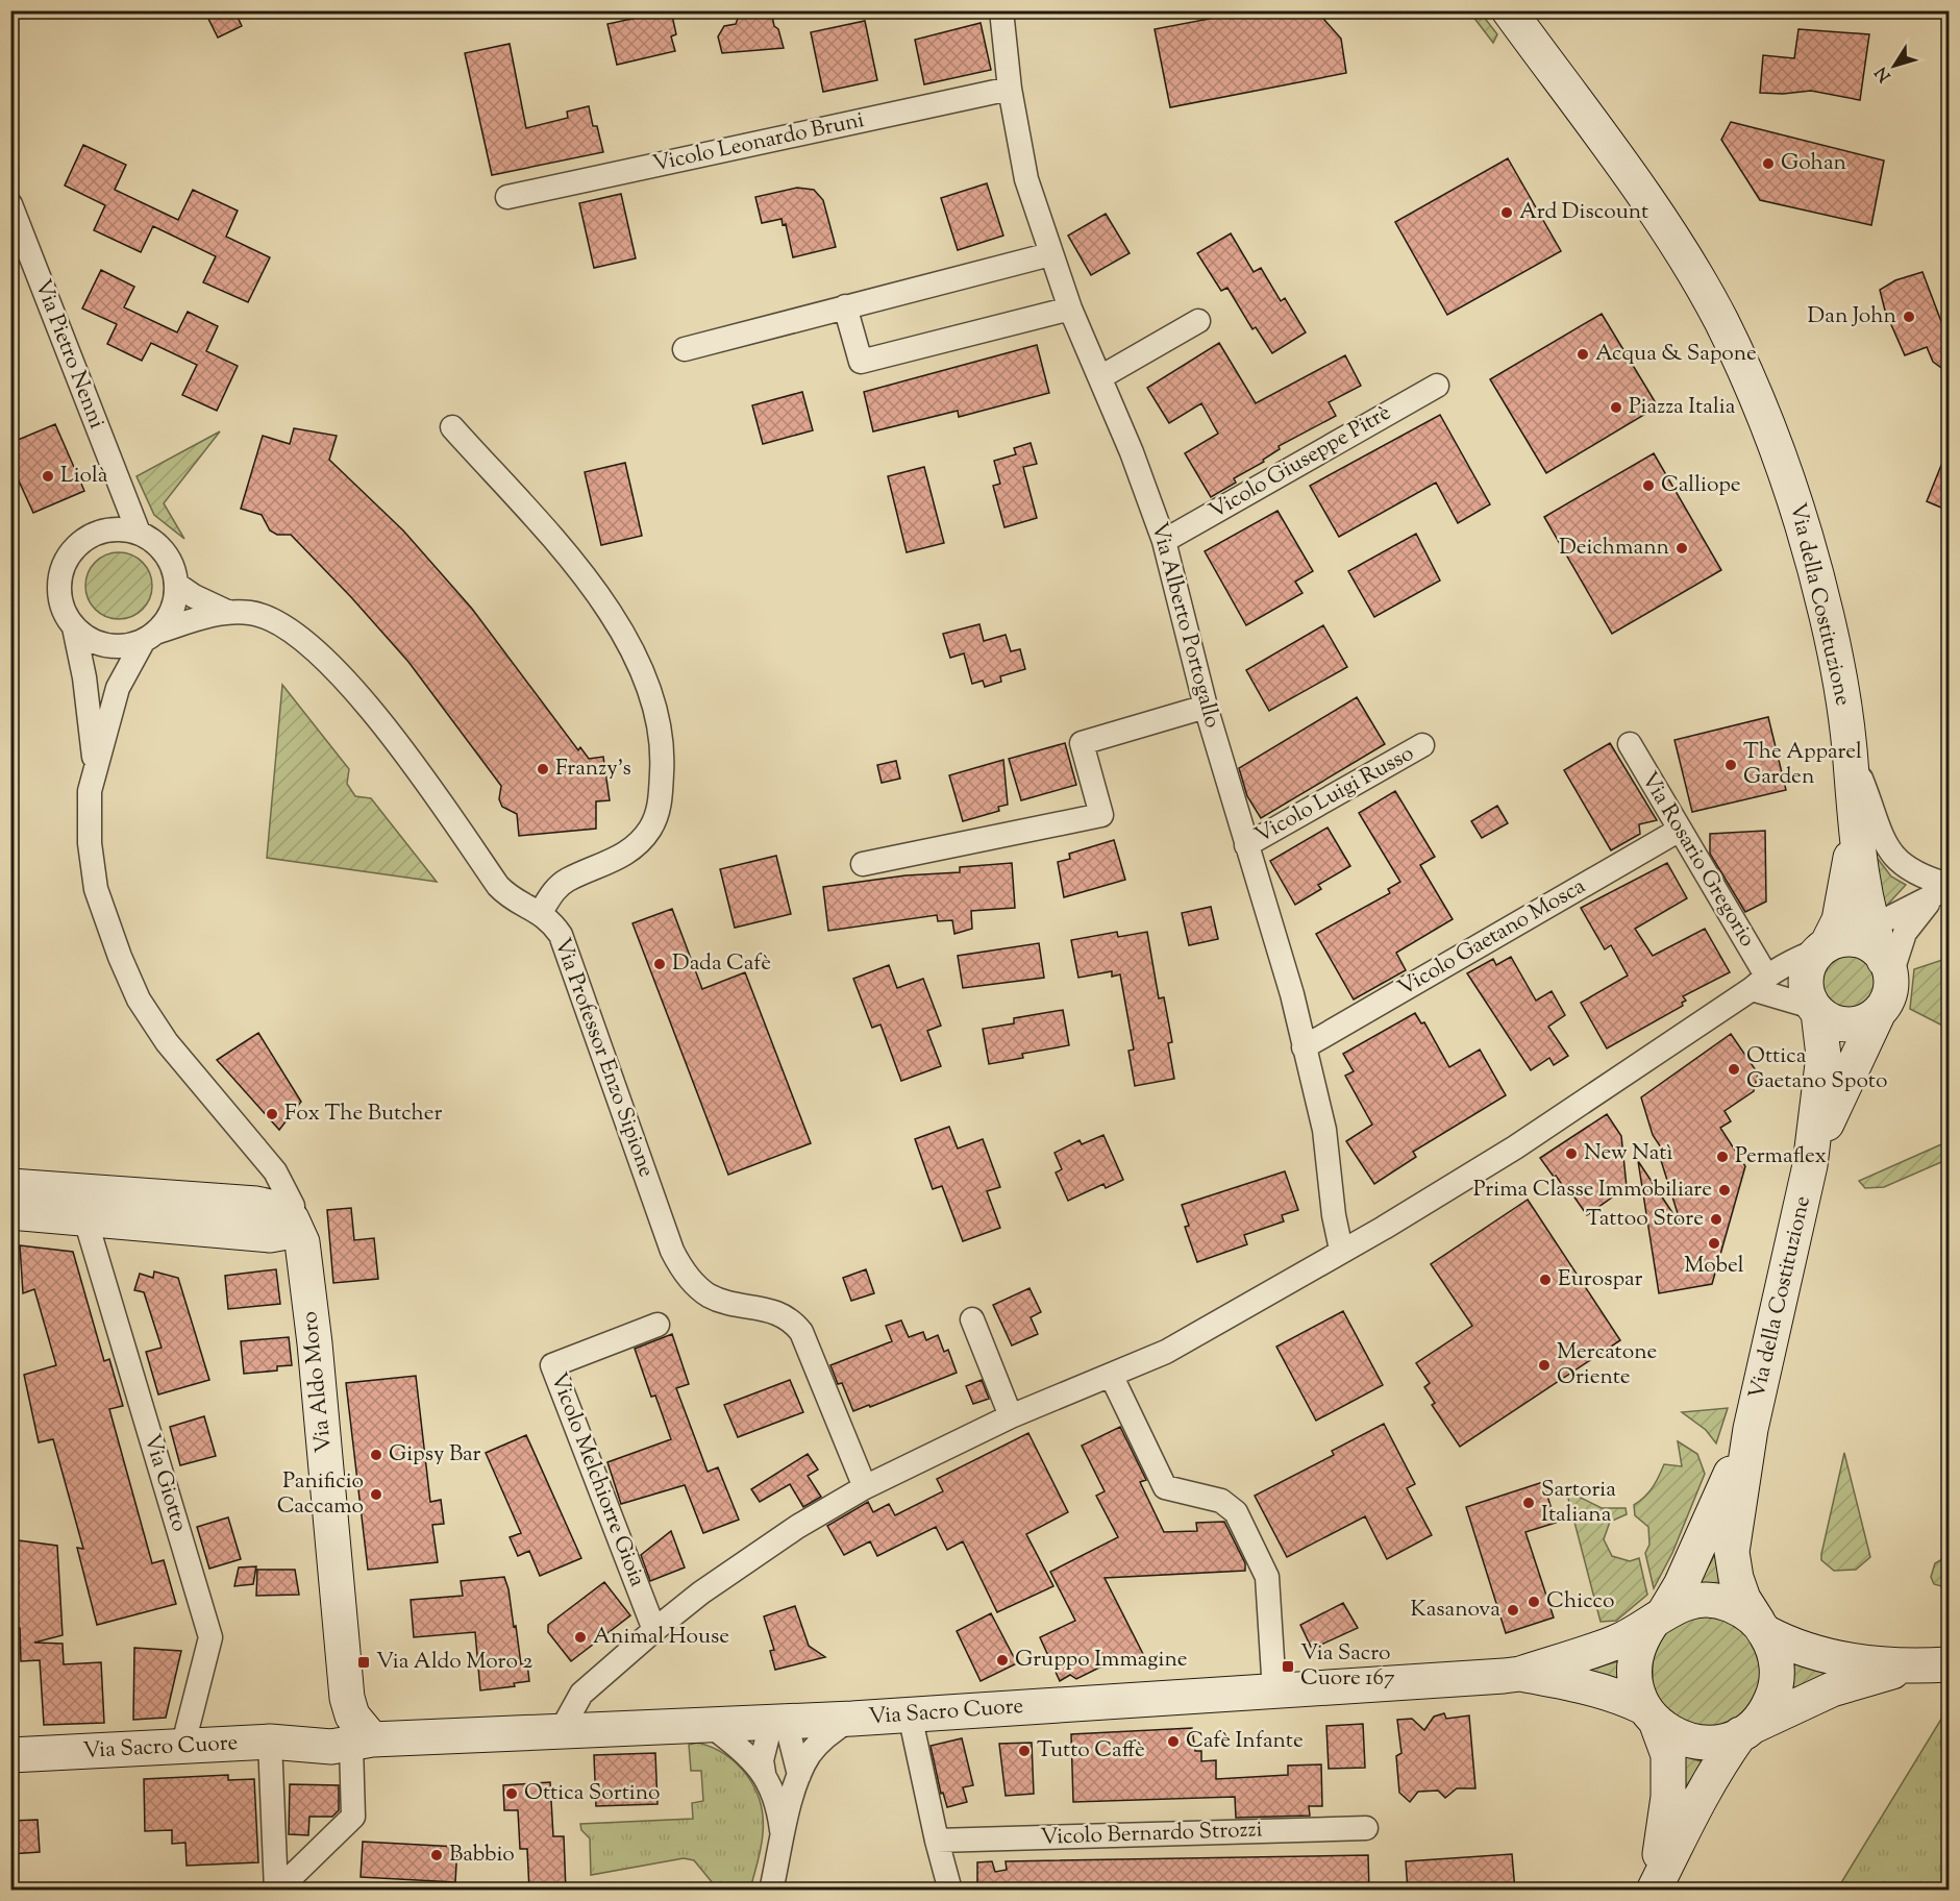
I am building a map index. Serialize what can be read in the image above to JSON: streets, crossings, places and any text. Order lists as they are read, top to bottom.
{
  "streets": {
    "main road": ["Via della Costituzione", "Via Aldo Moro", "Via Sacro Cuore"],
    "street": [
      "Vicolo Leonardo Bruni",
      "Via Pietro Nenni",
      "Vicolo Giuseppe Pitrè",
      "Via Alberto Portogallo",
      "Vicolo Luigi Russo",
      "Via Rosario Gregorio",
      "Vicolo Gaetano Mosca",
      "Via Professor Enzo Sipione",
      "Vicolo Melchiorre Gioia",
      "Via Giotto",
      "Vicolo Bernardo Strozzi"
    ]
  },
  "crossings": [
    ["Vicolo Leonardo Bruni", "Via Alberto Portogallo"],
    ["Vicolo Giuseppe Pitrè", "Via Alberto Portogallo"],
    ["Via Alberto Portogallo", "Vicolo Luigi Russo"],
    ["Via Alberto Portogallo", "Vicolo Gaetano Mosca"],
    ["Via Rosario Gregorio", "Vicolo Gaetano Mosca"],
    ["Via Giotto", "Via Sacro Cuore"]
  ],
  "places": {
    "other": [
      "Gohan",
      "Ard Discount",
      "Dan John",
      "Acqua & Sapone",
      "Piazza Italia",
      "Liolà",
      "Calliope",
      "Deichmann",
      "The Apparel Garden",
      "Franzy's",
      "Dada Cafè",
      "Ottica Gaetano Spoto",
      "Fox The Butcher",
      "New Natì",
      "Permaflex",
      "Prima Classe Immobiliare",
      "Tattoo Store",
      "Mobel",
      "Eurospar",
      "Mercatone Oriente",
      "Gipsy Bar",
      "Panificio Caccamo",
      "Sartoria Italiana",
      "Chicco",
      "Kasanova",
      "Animal House",
      "Gruppo Immagine",
      "Cafè Infante",
      "Tutto Caffè",
      "Ottica Sortino",
      "Babbio"
    ],
    "transit": ["Via Aldo Moro 2", "Via Sacro Cuore 167"]
  },
  "north": "bottom left"
}
